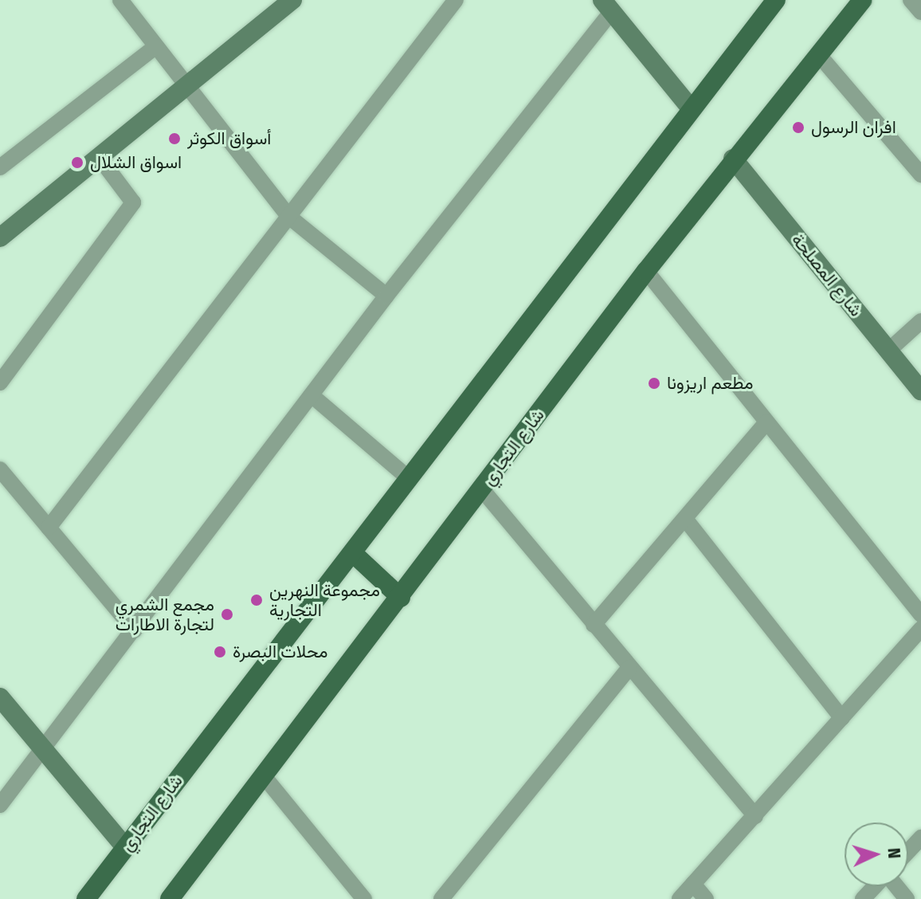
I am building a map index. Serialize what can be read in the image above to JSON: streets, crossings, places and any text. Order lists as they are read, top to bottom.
{
  "streets": {
    "main road": ["شارع التجاري"],
    "street": ["شارع المصلحة"]
  },
  "crossings": [
    ["شارع المصلحة", "شارع التجاري"]
  ],
  "places": [
    "افران الرسول",
    "أسواق الكوثر",
    "اسواق الشلال",
    "مطعم اريزونا",
    "مجموعة النهرين التجارية",
    "مجمع الشمري لتجارة الاطارات",
    "محلات البصرة"
  ],
  "north": "right"
}
